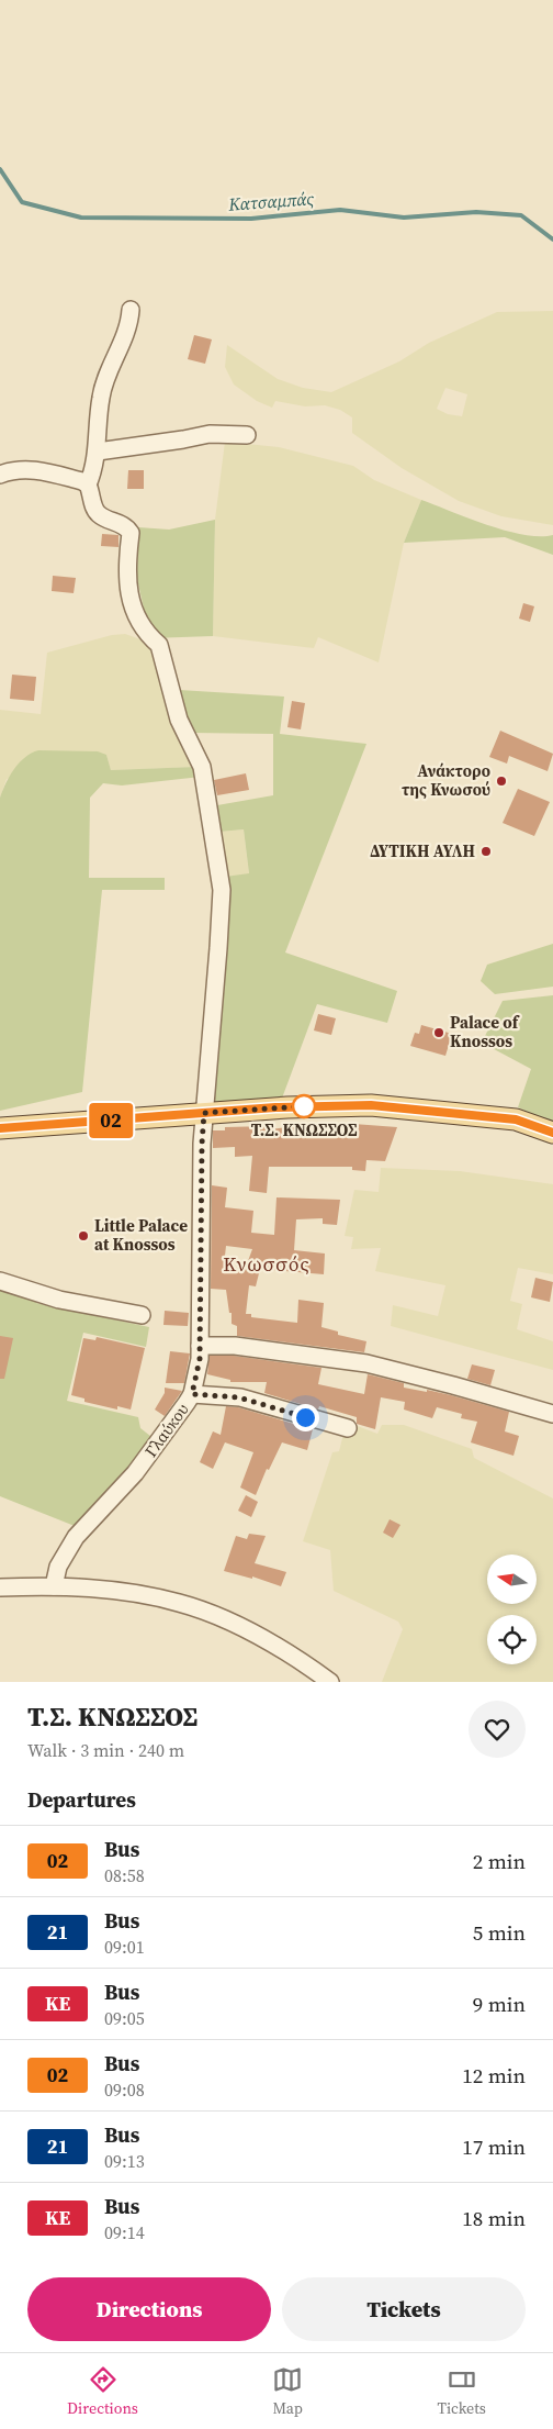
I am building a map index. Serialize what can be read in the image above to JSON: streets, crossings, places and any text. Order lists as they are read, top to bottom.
{
  "streets": {
    "street": ["Γλαύκου"]
  },
  "districts": ["Κνωσσός"],
  "water": ["Κατσαμπάς"],
  "places": [
    "Ανάκτορο της Κνωσού",
    "ΔΥΤΙΚΗ ΑΥΛΗ",
    "Palace of Knossos",
    "Τ.Σ. ΚΝΩΣΣΟΣ",
    "Little Palace at Knossos"
  ],
  "lines": ["bus line 02"],
  "north": "left",
  "page": {
    "on_map": "02",
    "heading": [
      ["Τ.Σ. ΚΝΩΣΣΟΣ", "Walk · 3 min · 240 m"],
      "Departures"
    ],
    "list": [
      {
        "mark": "02",
        "name": "Bus",
        "note": "08:58",
        "value": "2 min"
      },
      {
        "mark": "21",
        "name": "Bus",
        "note": "09:01",
        "value": "5 min"
      },
      {
        "mark": "KE",
        "name": "Bus",
        "note": "09:05",
        "value": "9 min"
      },
      {
        "mark": "02",
        "name": "Bus",
        "note": "09:08",
        "value": "12 min"
      },
      {
        "mark": "21",
        "name": "Bus",
        "note": "09:13",
        "value": "17 min"
      },
      {
        "mark": "KE",
        "name": "Bus",
        "note": "09:14",
        "value": "18 min"
      }
    ],
    "buttons": ["Directions", "Tickets"],
    "tabs": ["Directions", "Map", "Tickets"]
  }
}
